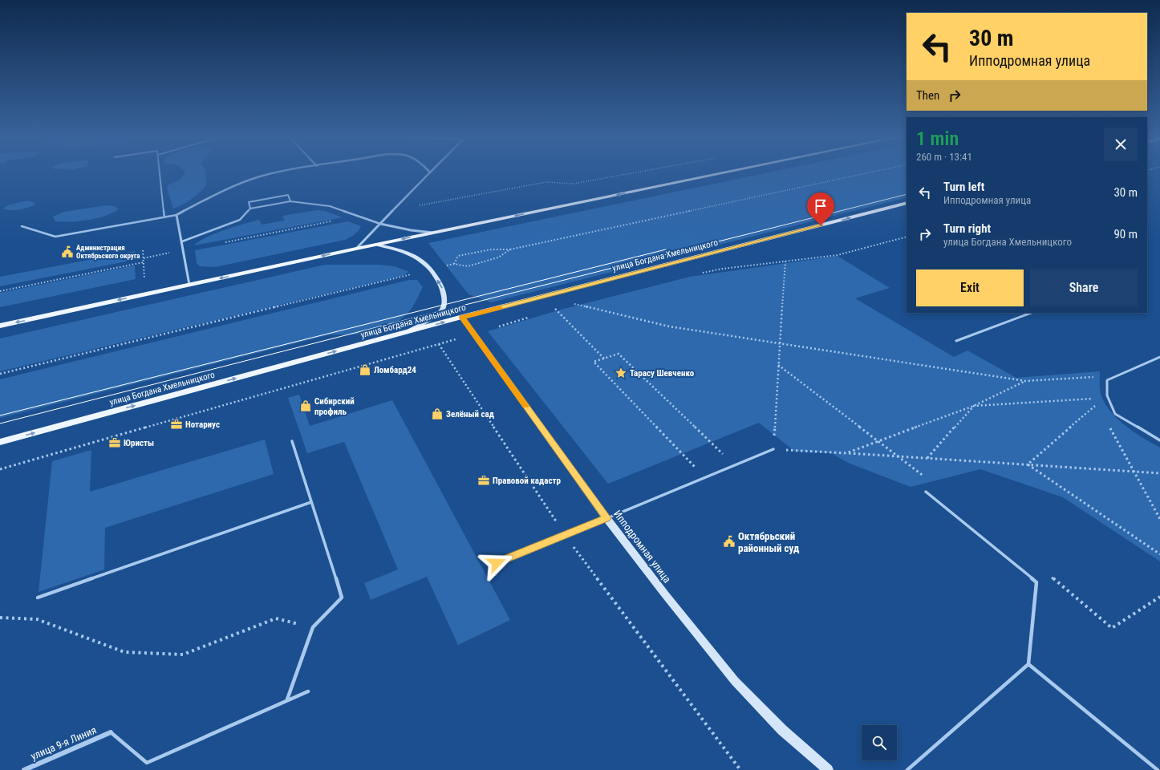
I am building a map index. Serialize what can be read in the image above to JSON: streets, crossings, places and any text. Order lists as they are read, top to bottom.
{
  "streets": {
    "main road": ["улица Богдана Хмельницкого", "Ипподромная улица"],
    "street": ["улица 9-я Линия"]
  },
  "crossings": [
    ["улица Богдана Хмельницкого", "Ипподромная улица"]
  ],
  "one_way": ["улица Богдана Хмельницкого"],
  "places": {
    "public building": ["Администрация Октябрьского округа", "Октябрьский районный суд"],
    "shop": ["Ломбард24", "Сибирский профиль", "Зелёный сад"],
    "place": ["Тарасу Шевченко"],
    "office": ["Нотариус", "Юристы", "Правовой кадастр"]
  },
  "page": {
    "turn": ["30 m", "Ипподромная улица"],
    "then": "Then",
    "heading": ["1 min", "260 m · 13:41"],
    "list": [
      {
        "name": "Turn left",
        "note": "Ипподромная улица",
        "value": "30 m"
      },
      {
        "name": "Turn right",
        "note": "улица Богдана Хмельницкого",
        "value": "90 m"
      }
    ],
    "buttons": ["Exit", "Share"]
  }
}
